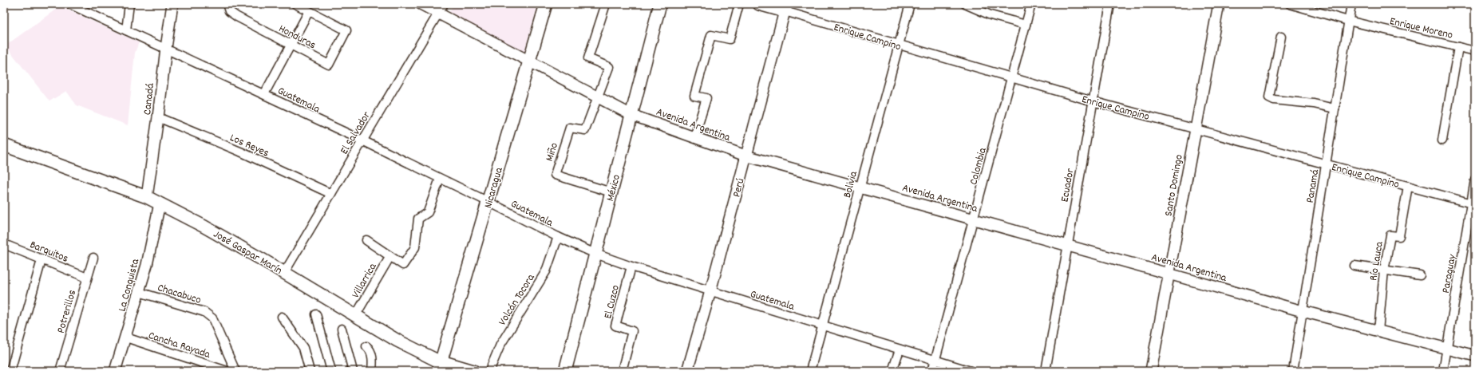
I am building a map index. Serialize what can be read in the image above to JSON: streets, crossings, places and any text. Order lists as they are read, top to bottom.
{
  "streets": {
    "main road": [
      "Enrique Campino",
      "Nicaragua",
      "México",
      "José Gaspar Marín"
    ],
    "street": [
      "Enrique Moreno",
      "Honduras",
      "Canadá",
      "Guatemala",
      "Avenida Argentina",
      "El Salvador",
      "Los Reyes",
      "Miño",
      "Colombia",
      "Bolivia",
      "Ecuador",
      "Santo Domingo",
      "Panamá",
      "Perú",
      "Barquitos",
      "Río Lauca",
      "Paraguay",
      "Villarrica",
      "La Conquista",
      "Chacabuco",
      "Volcán Tocora",
      "El Cuzco",
      "Potrerillos",
      "Cancha Rayada"
    ]
  },
  "crossings": [
    ["Enrique Moreno", "Panamá"],
    ["Enrique Campino", "Colombia"],
    ["Enrique Campino", "Bolivia"],
    ["Enrique Campino", "Ecuador"],
    ["Enrique Campino", "Santo Domingo"],
    ["Enrique Campino", "Panamá"],
    ["Enrique Campino", "Perú"],
    ["Enrique Campino", "Río Lauca"],
    ["Enrique Campino", "Paraguay"],
    ["Canadá", "Guatemala"],
    ["Canadá", "Los Reyes"],
    ["Canadá", "José Gaspar Marín"],
    ["Guatemala", "El Salvador"],
    ["Guatemala", "Colombia"],
    ["Guatemala", "Bolivia"],
    ["Guatemala", "Nicaragua"],
    ["Guatemala", "México"],
    ["Guatemala", "Perú"],
    ["Guatemala", "Volcán Tocora"],
    ["Guatemala", "El Cuzco"],
    ["Avenida Argentina", "El Salvador"],
    ["Avenida Argentina", "Miño"],
    ["Avenida Argentina", "Colombia"],
    ["Avenida Argentina", "Bolivia"],
    ["Avenida Argentina", "Ecuador"],
    ["Avenida Argentina", "Santo Domingo"],
    ["Avenida Argentina", "Panamá"],
    ["Avenida Argentina", "Nicaragua"],
    ["Avenida Argentina", "México"],
    ["Avenida Argentina", "Perú"],
    ["Avenida Argentina", "Río Lauca"],
    ["Avenida Argentina", "Paraguay"],
    ["El Salvador", "Los Reyes"],
    ["El Salvador", "José Gaspar Marín"],
    ["Miño", "México"],
    ["Nicaragua", "José Gaspar Marín"],
    ["Barquitos", "Potrerillos"],
    ["José Gaspar Marín", "Villarrica"],
    ["José Gaspar Marín", "La Conquista"],
    ["La Conquista", "Chacabuco"],
    ["La Conquista", "Cancha Rayada"]
  ]
}
